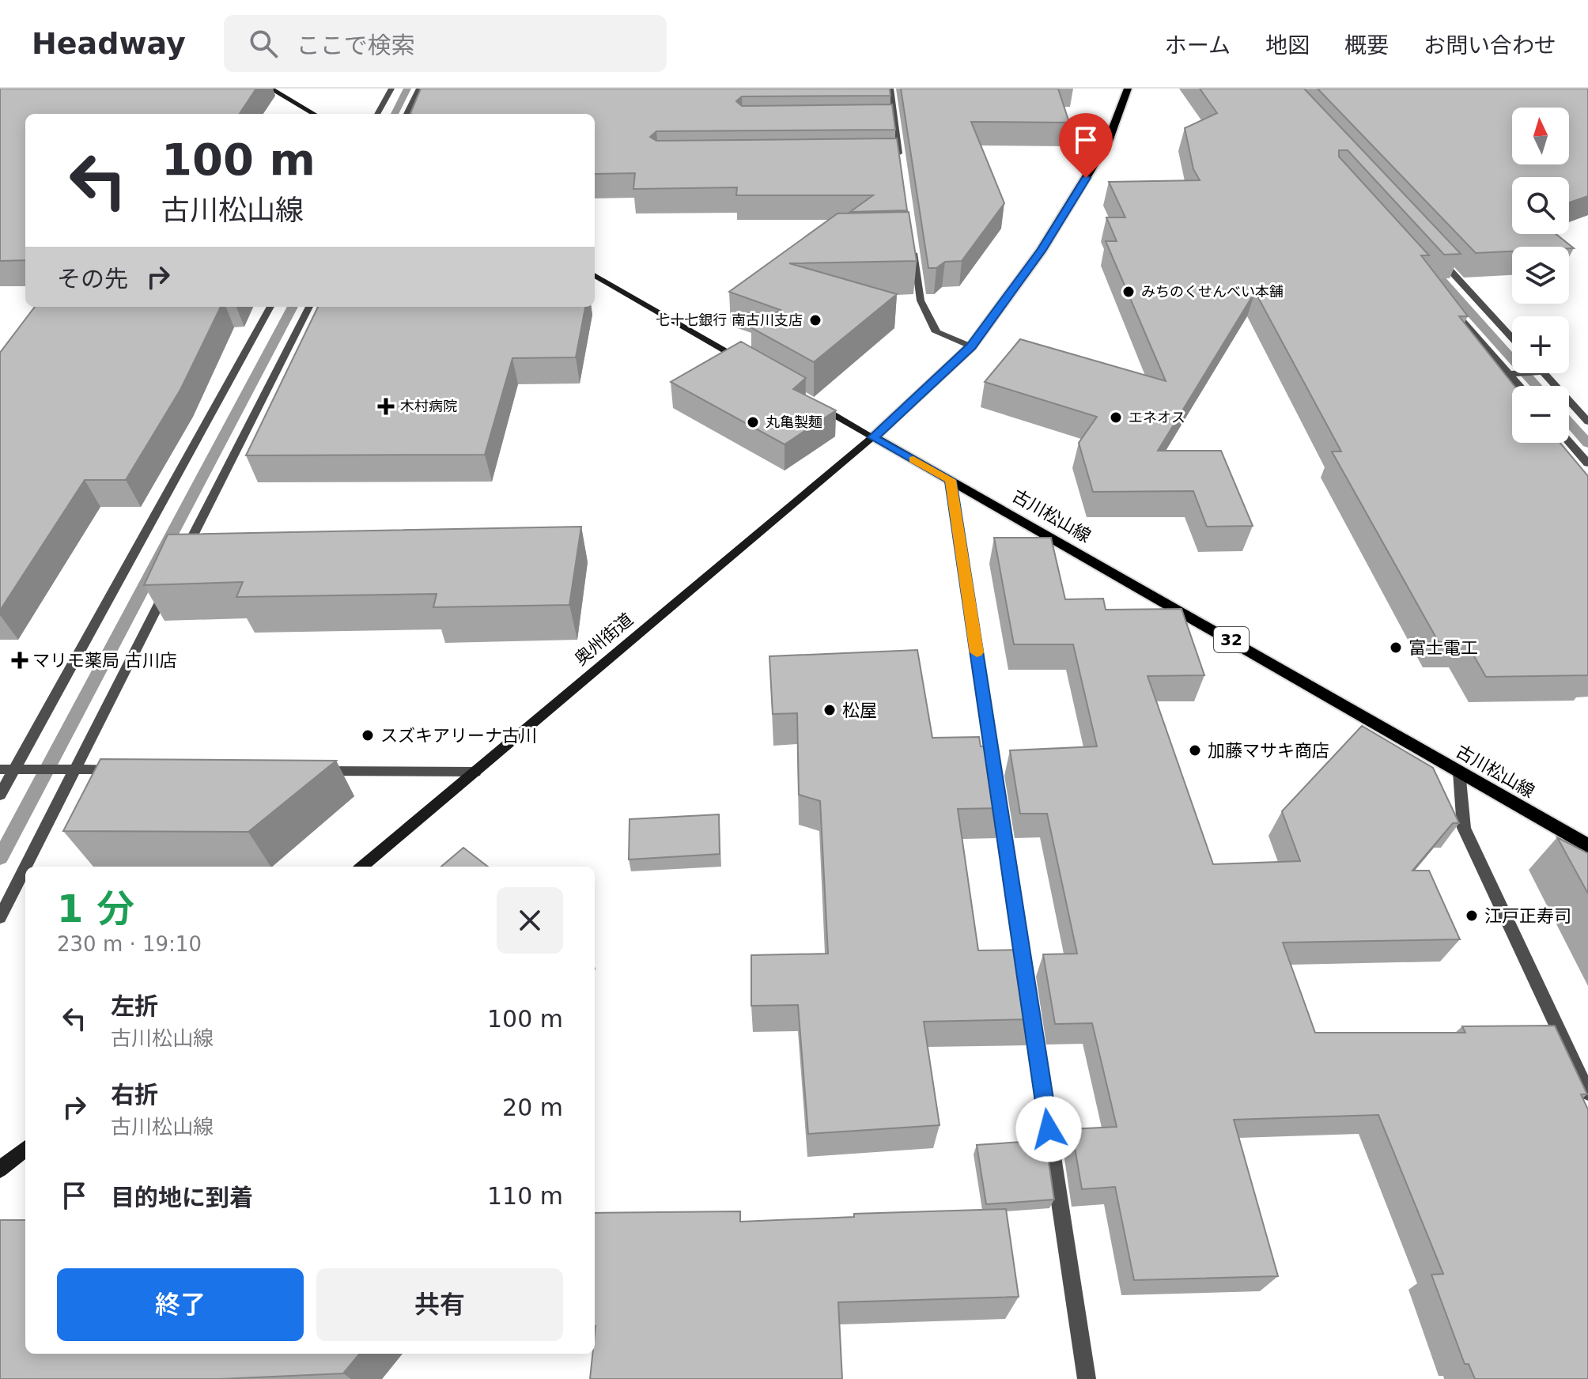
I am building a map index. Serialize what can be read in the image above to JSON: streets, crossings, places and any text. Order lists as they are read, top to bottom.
{
  "streets": {
    "main road": ["古川松山線", "32"],
    "street": ["奥州街道"]
  },
  "crossings": [
    ["古川松山線", "奥州街道"]
  ],
  "places": {
    "other": [
      "みちのくせんべい本舗",
      "七十七銀行 南古川支店",
      "エネオス",
      "丸亀製麺",
      "富士電工",
      "松屋",
      "スズキアリーナ古川",
      "加藤マサキ商店",
      "江戸正寿司"
    ],
    "health": ["木村病院", "マリモ薬局 古川店"]
  },
  "north": "top",
  "page": {
    "header": "Headway",
    "search": "ここで検索",
    "nav": [
      "ホーム",
      "地図",
      "概要",
      "お問い合わせ"
    ],
    "map_buttons": ["+", "−"],
    "turn": ["100 m", "古川松山線"],
    "then": "その先",
    "heading": ["1 分", "230 m · 19:10"],
    "list": [
      {
        "name": "左折",
        "note": "古川松山線",
        "value": "100 m"
      },
      {
        "name": "右折",
        "note": "古川松山線",
        "value": "20 m"
      },
      {
        "name": "目的地に到着",
        "value": "110 m"
      }
    ],
    "buttons": ["終了", "共有"]
  }
}
